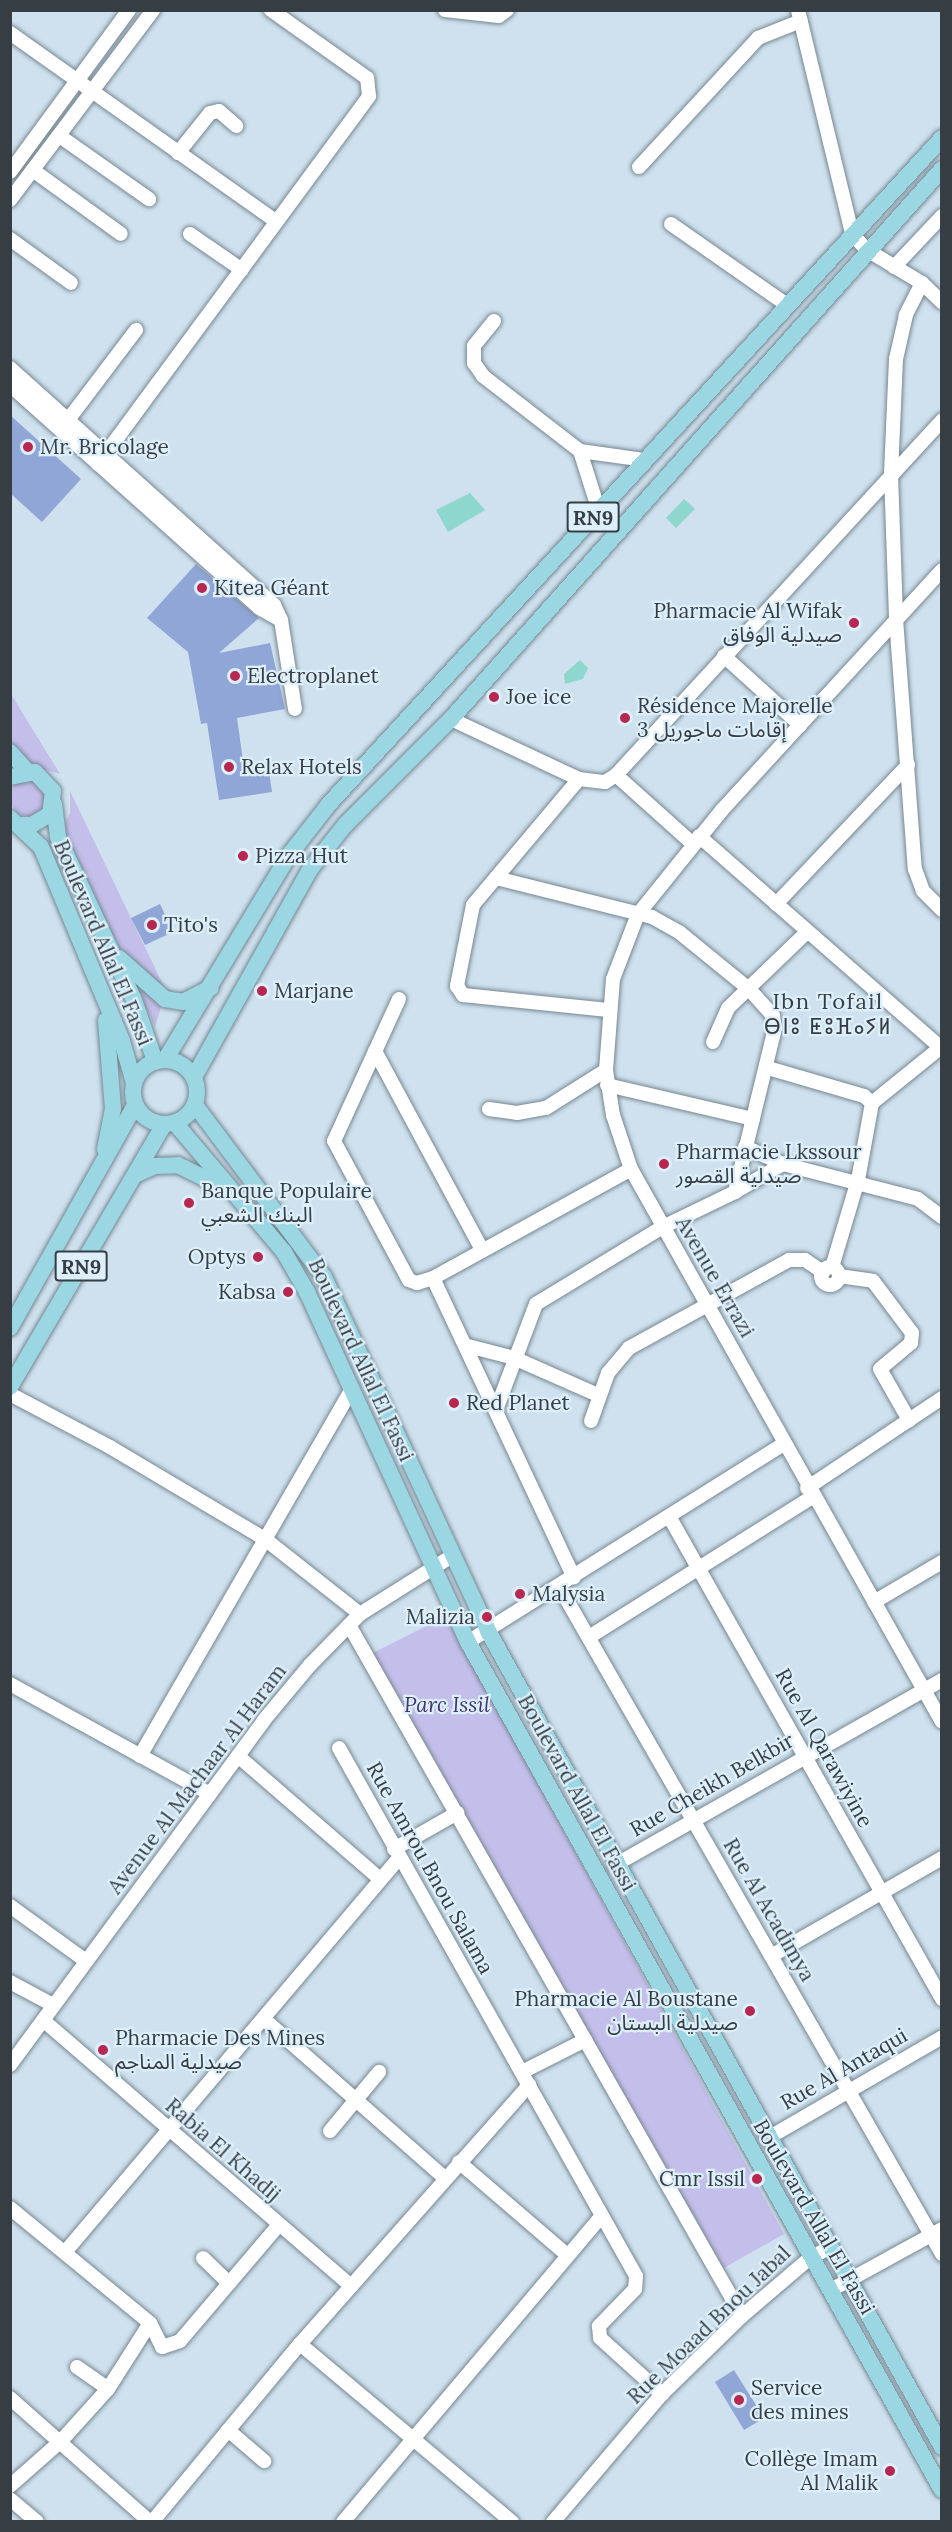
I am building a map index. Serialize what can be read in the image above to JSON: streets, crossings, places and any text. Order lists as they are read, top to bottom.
{
  "streets": {
    "main road": ["RN9", "Boulevard Allal El Fassi"],
    "street": [
      "Avenue Errazi",
      "Rue Al Qarawiyine",
      "Avenue Al Machaar Al Haram",
      "Rue Cheikh Belkbir",
      "Rue Amrou Bnou Salama",
      "Rue Al Acadimya",
      "Rue Al Antaqui",
      "Rabia El Khadij",
      "Rue Moaad Bnou Jabal"
    ]
  },
  "crossings": [
    ["RN9", "Boulevard Allal El Fassi"],
    ["Boulevard Allal El Fassi", "Avenue Al Machaar Al Haram"],
    ["Boulevard Allal El Fassi", "Rue Cheikh Belkbir"],
    ["Boulevard Allal El Fassi", "Rue Al Antaqui"],
    ["Boulevard Allal El Fassi", "Rue Moaad Bnou Jabal"],
    ["Avenue Errazi", "Rue Cheikh Belkbir"],
    ["Rue Al Qarawiyine", "Rue Cheikh Belkbir"],
    ["Avenue Al Machaar Al Haram", "Rabia El Khadij"],
    ["Rue Cheikh Belkbir", "Rue Al Acadimya"],
    ["Rue Amrou Bnou Salama", "Rue Moaad Bnou Jabal"],
    ["Rue Al Acadimya", "Rue Al Antaqui"]
  ],
  "districts": ["Ibn Tofail ⴱⵏⵓ ⵟⵓⴼⴰⵢⵍ"],
  "parks": ["Parc Issil"],
  "places": [
    "Mr. Bricolage",
    "Kitea Géant",
    "Pharmacie Al Wifak صيدلية الوفاق",
    "Electroplanet",
    "Joe ice",
    "Résidence Majorelle إقامات ماجوريل 3",
    "Relax Hotels",
    "Pizza Hut",
    "Tito's",
    "Marjane",
    "Pharmacie Lkssour صيدلية القصور",
    "Banque Populaire البنك الشعبي",
    "Optys",
    "Kabsa",
    "Red Planet",
    "Malysia",
    "Malizia",
    "Pharmacie Al Boustane صيدلية البستان",
    "Pharmacie Des Mines صيدلية المناجم",
    "Cmr Issil",
    "Service des mines",
    "Collège Imam Al Malik"
  ]
}
